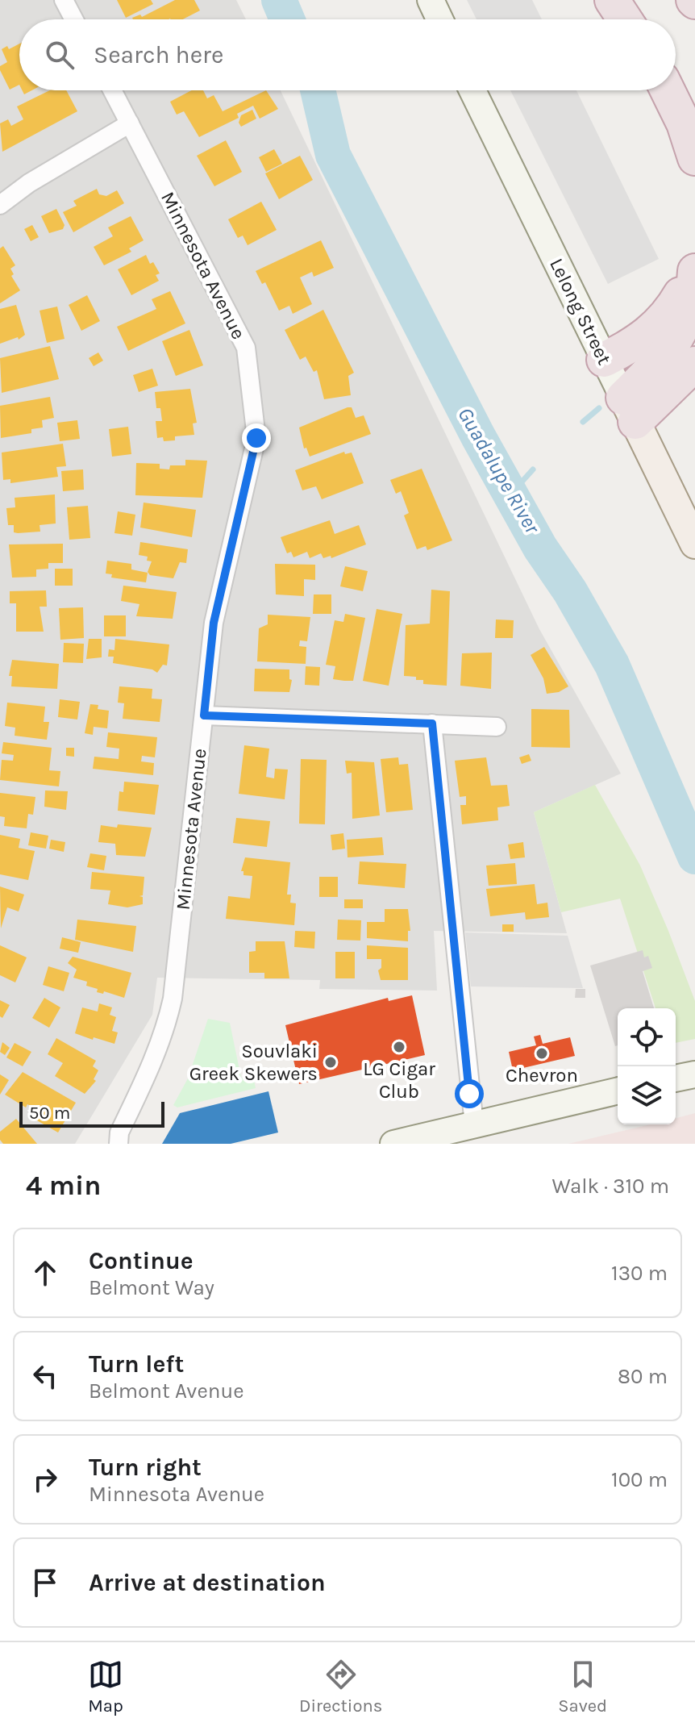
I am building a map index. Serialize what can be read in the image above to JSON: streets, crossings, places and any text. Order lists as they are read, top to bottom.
{
  "streets": {
    "main road": ["Lelong Street"],
    "street": ["Minnesota Avenue"]
  },
  "water": ["Guadalupe River"],
  "places": ["LG Cigar Club", "Chevron", "Souvlaki Greek Skewers"],
  "scale_bar": "50 m",
  "page": {
    "search": "Search here",
    "scale": "50 m",
    "heading": ["4 min", "Walk · 310 m"],
    "list": [
      ["Continue", "Belmont Way", "130 m"],
      ["Turn left", "Belmont Avenue", "80 m"],
      ["Turn right", "Minnesota Avenue", "100 m"],
      "Arrive at destination"
    ],
    "nav": ["Map", "Directions", "Saved"]
  }
}
